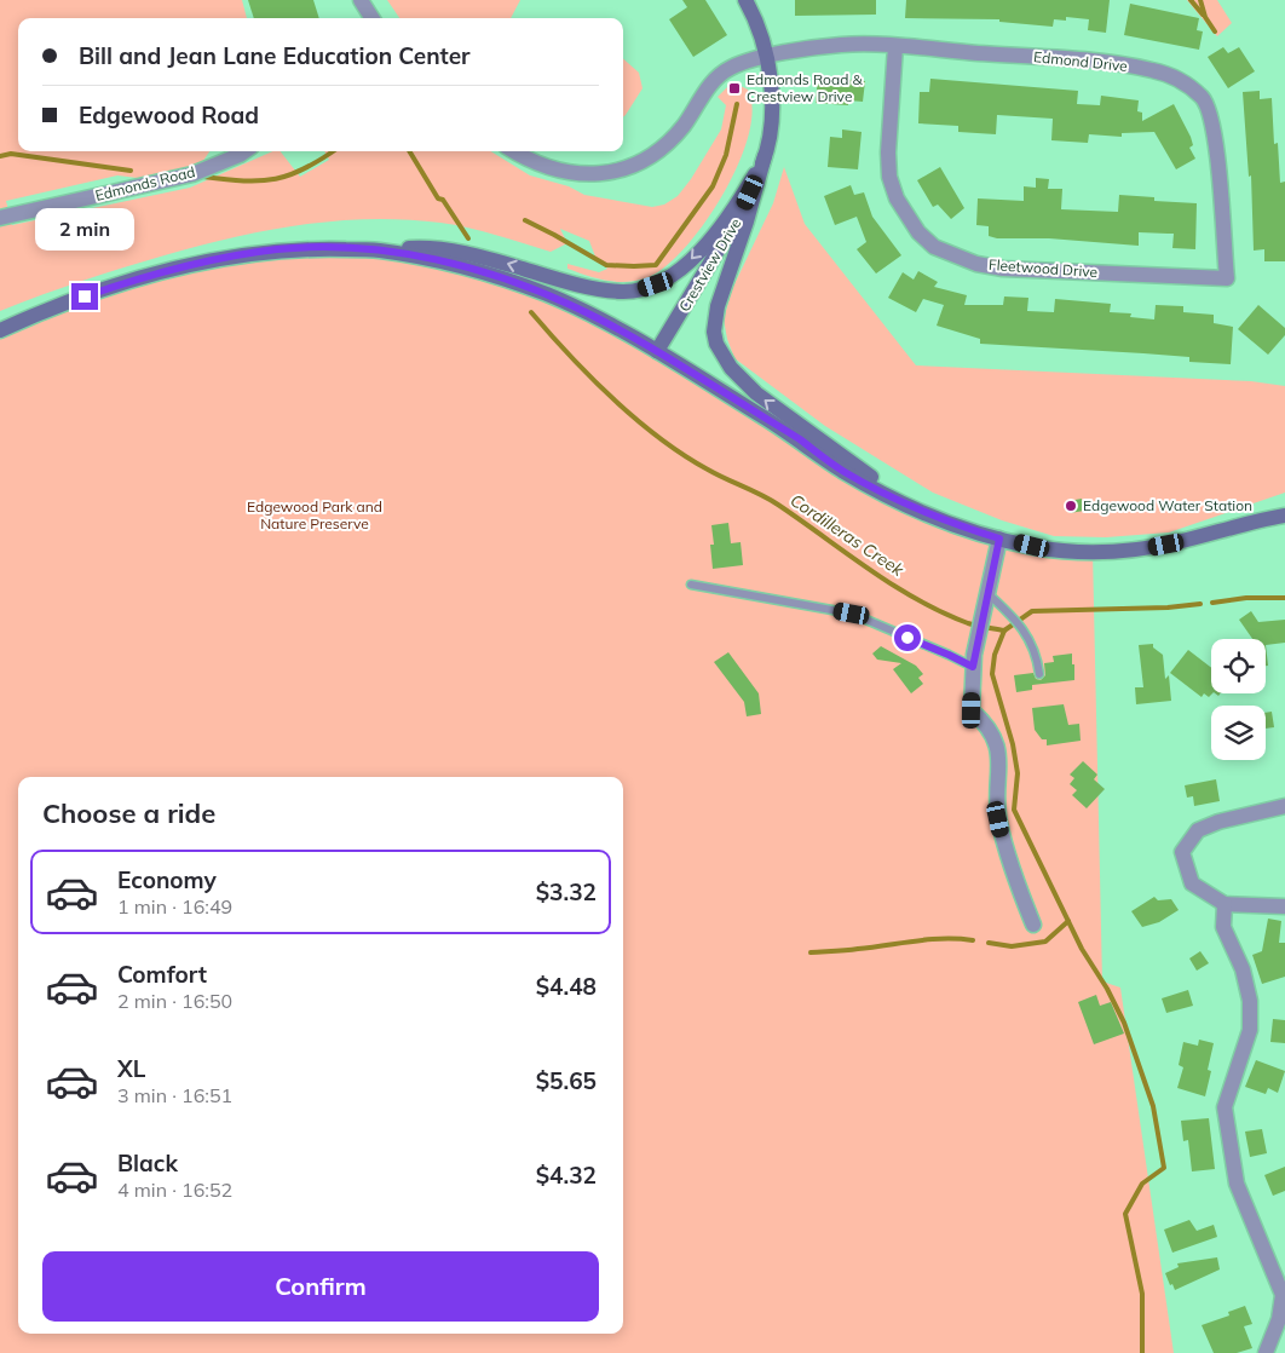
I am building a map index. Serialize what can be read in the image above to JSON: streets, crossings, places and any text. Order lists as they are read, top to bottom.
{
  "streets": {
    "main road": ["Crestview Drive"],
    "street": ["Edmond Drive", "Edmonds Road", "Fleetwood Drive"]
  },
  "crossings": [
    ["Edmond Drive", "Crestview Drive"],
    ["Edmond Drive", "Fleetwood Drive"]
  ],
  "water": ["Cordilleras Creek"],
  "parks": ["Edgewood Park and Nature Preserve"],
  "places": {
    "transit": ["Edmonds Road & Crestview Drive"],
    "other": ["Edgewood Water Station"]
  },
  "page": {
    "banner": ["Bill and Jean Lane Education Center", "Edgewood Road"],
    "bubble": "2 min",
    "heading": "Choose a ride",
    "list": [
      {
        "name": "Economy",
        "note": "1 min · 16:49",
        "value": "$3.32"
      },
      {
        "name": "Comfort",
        "note": "2 min · 16:50",
        "value": "$4.48"
      },
      {
        "name": "XL",
        "note": "3 min · 16:51",
        "value": "$5.65"
      },
      {
        "name": "Black",
        "note": "4 min · 16:52",
        "value": "$4.32"
      }
    ],
    "buttons": "Confirm"
  }
}
